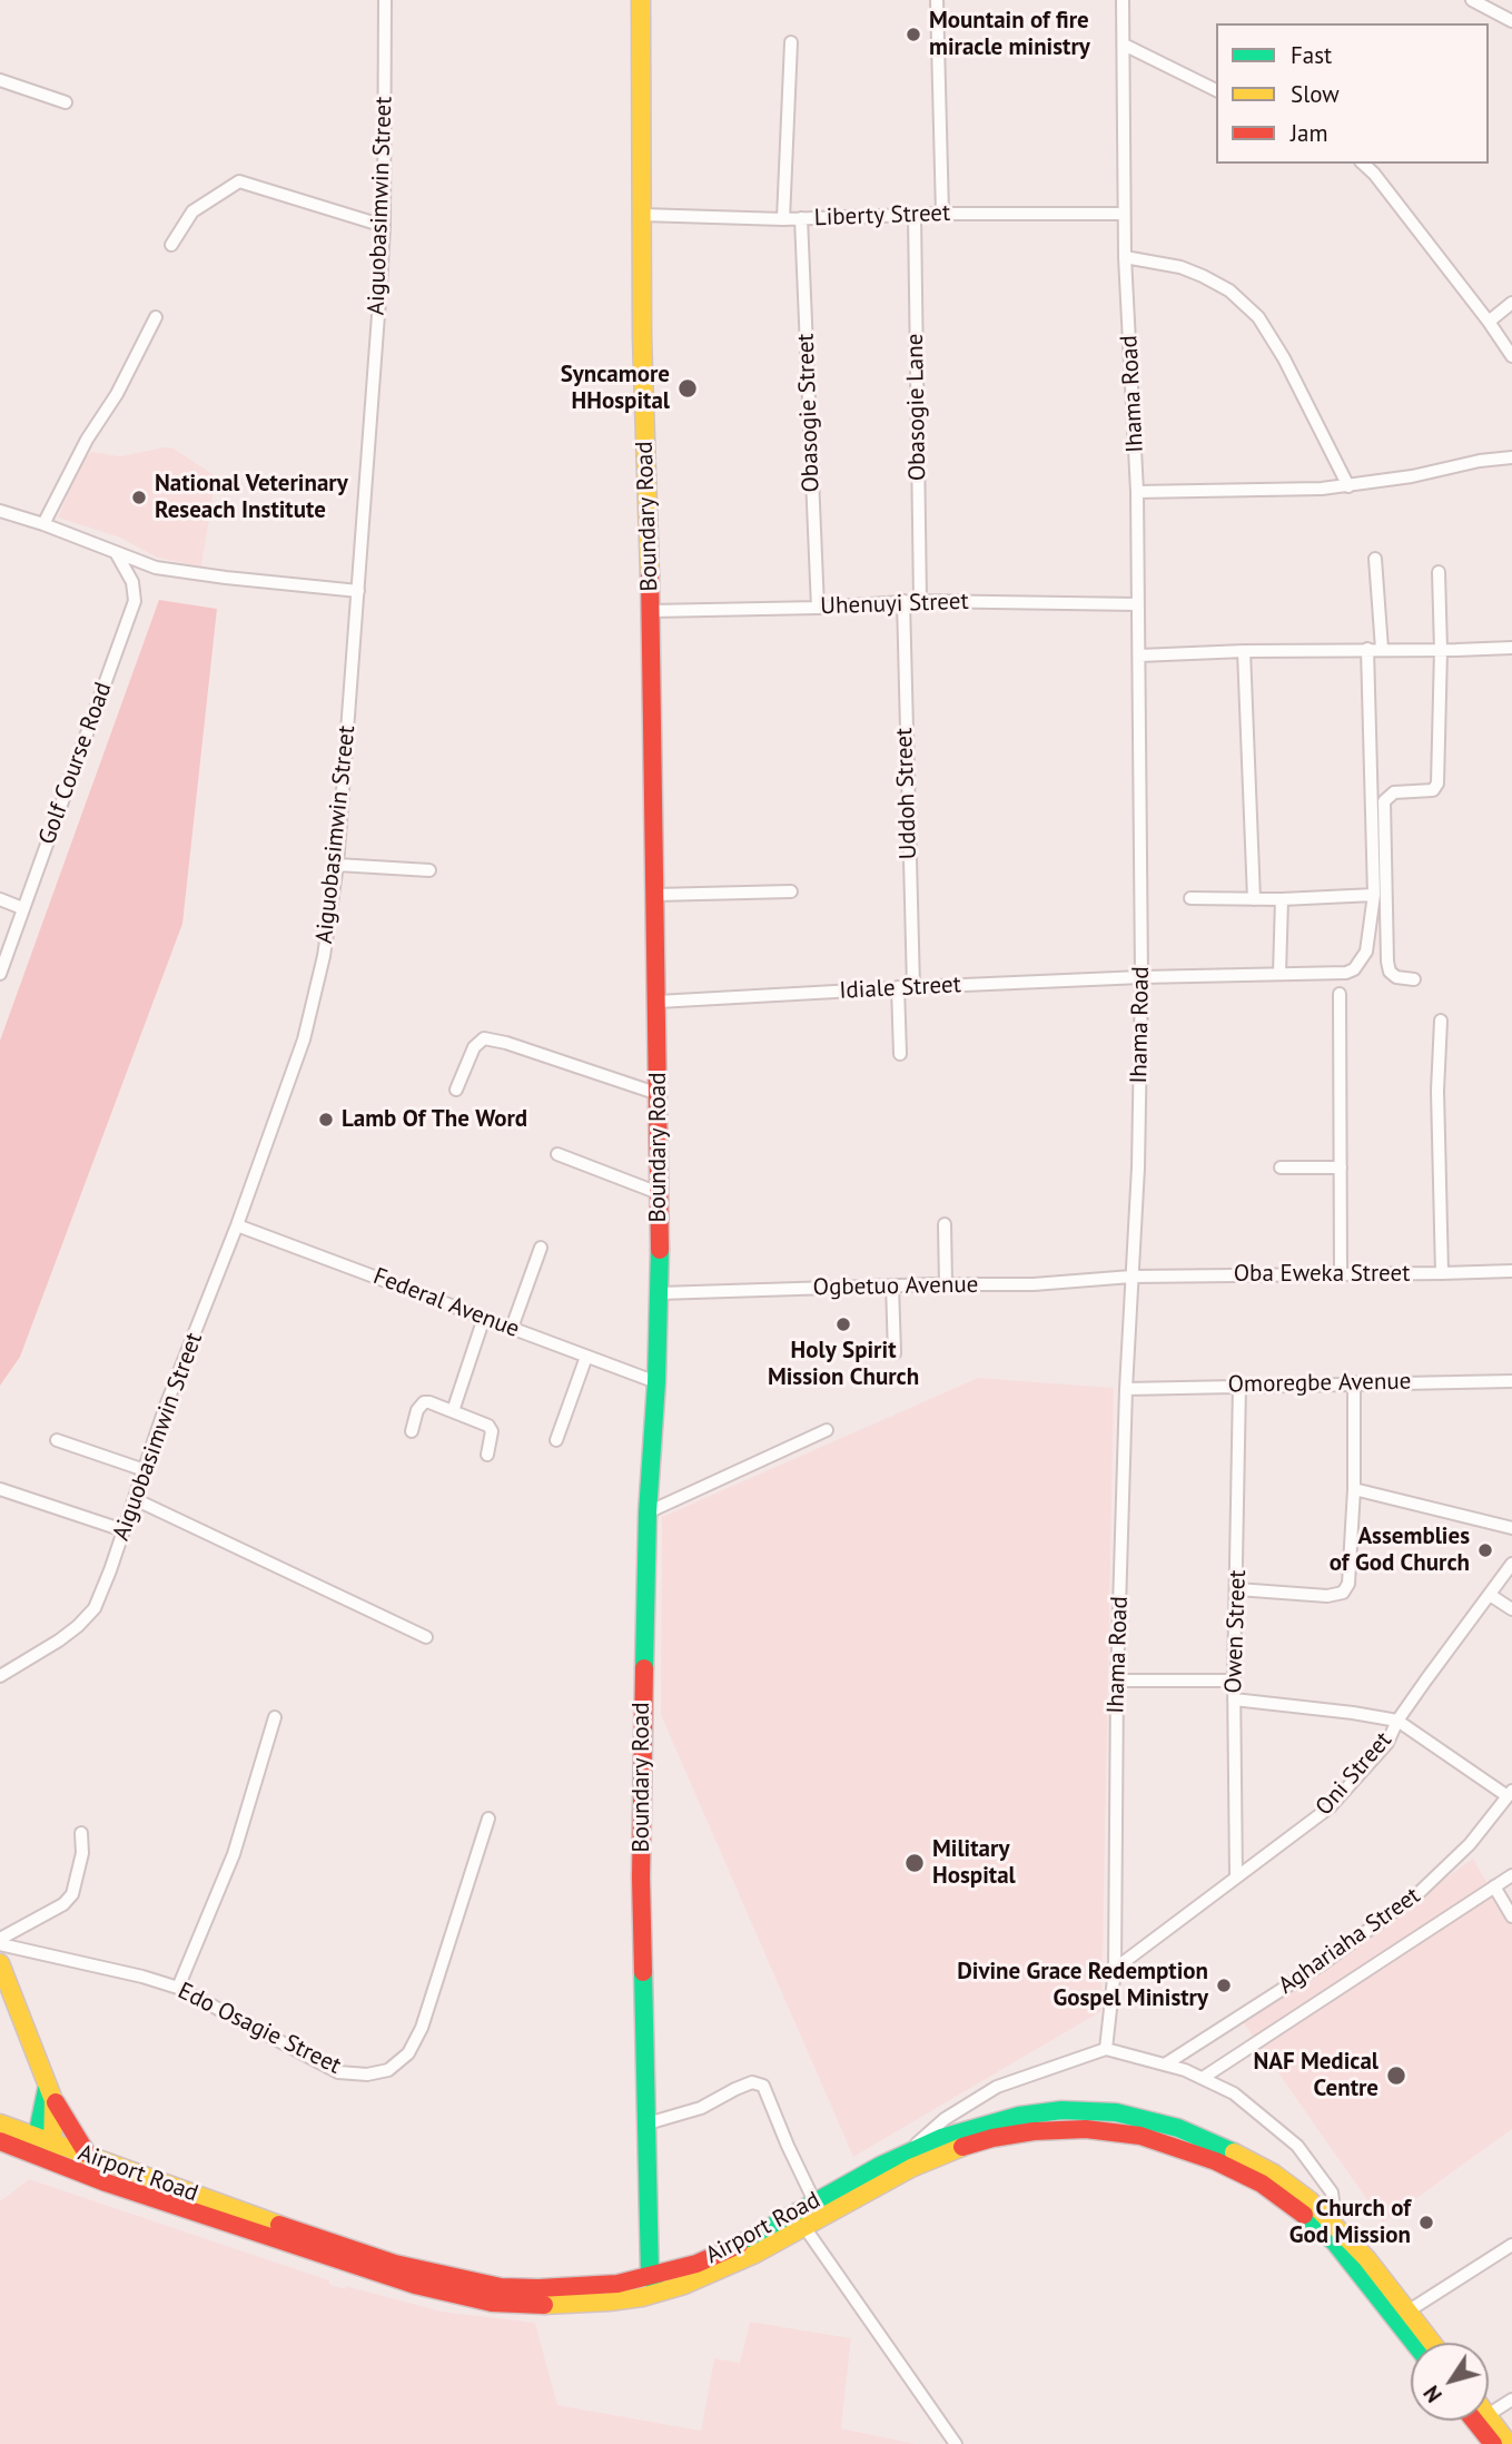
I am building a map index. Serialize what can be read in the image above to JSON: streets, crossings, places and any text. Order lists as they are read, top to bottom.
{
  "streets": {
    "main road": ["Boundary Road", "Airport Road"],
    "street": [
      "Aiguobasimwin Street",
      "Liberty Street",
      "Ihama Road",
      "Obasogie Lane",
      "Obasogie Street",
      "Uhenuyi Street",
      "Golf Course Road",
      "Uddoh Street",
      "Idiale Street",
      "Oba Eweka Street",
      "Ogbetuo Avenue",
      "Federal Avenue",
      "Omoregbe Avenue",
      "Owen Street",
      "Oni Street",
      "Aghariaha Street",
      "Edo Osagie Street"
    ]
  },
  "crossings": [
    ["Aiguobasimwin Street", "Federal Avenue"],
    ["Liberty Street", "Ihama Road"],
    ["Liberty Street", "Obasogie Lane"],
    ["Liberty Street", "Obasogie Street"],
    ["Liberty Street", "Boundary Road"],
    ["Ihama Road", "Uhenuyi Street"],
    ["Ihama Road", "Idiale Street"],
    ["Ihama Road", "Oba Eweka Street"],
    ["Ihama Road", "Ogbetuo Avenue"],
    ["Ihama Road", "Omoregbe Avenue"],
    ["Ihama Road", "Oni Street"],
    ["Obasogie Lane", "Uhenuyi Street"],
    ["Obasogie Street", "Uhenuyi Street"],
    ["Boundary Road", "Uhenuyi Street"],
    ["Boundary Road", "Idiale Street"],
    ["Boundary Road", "Ogbetuo Avenue"],
    ["Boundary Road", "Federal Avenue"],
    ["Boundary Road", "Airport Road"],
    ["Uhenuyi Street", "Uddoh Street"],
    ["Uddoh Street", "Idiale Street"],
    ["Oba Eweka Street", "Ogbetuo Avenue"],
    ["Omoregbe Avenue", "Owen Street"],
    ["Owen Street", "Oni Street"]
  ],
  "places": [
    "Mountain of fire miracle ministry",
    "Syncamore HHospital",
    "National Veterinary Reseach Institute",
    "Lamb Of The Word",
    "Holy Spirit Mission Church",
    "Assemblies of God Church",
    "Military Hospital",
    "Divine Grace Redemption Gospel Ministry",
    "NAF Medical Centre",
    "Church of God Mission"
  ],
  "legend": ["Fast", "Slow", "Jam"],
  "north": "bottom left"
}
